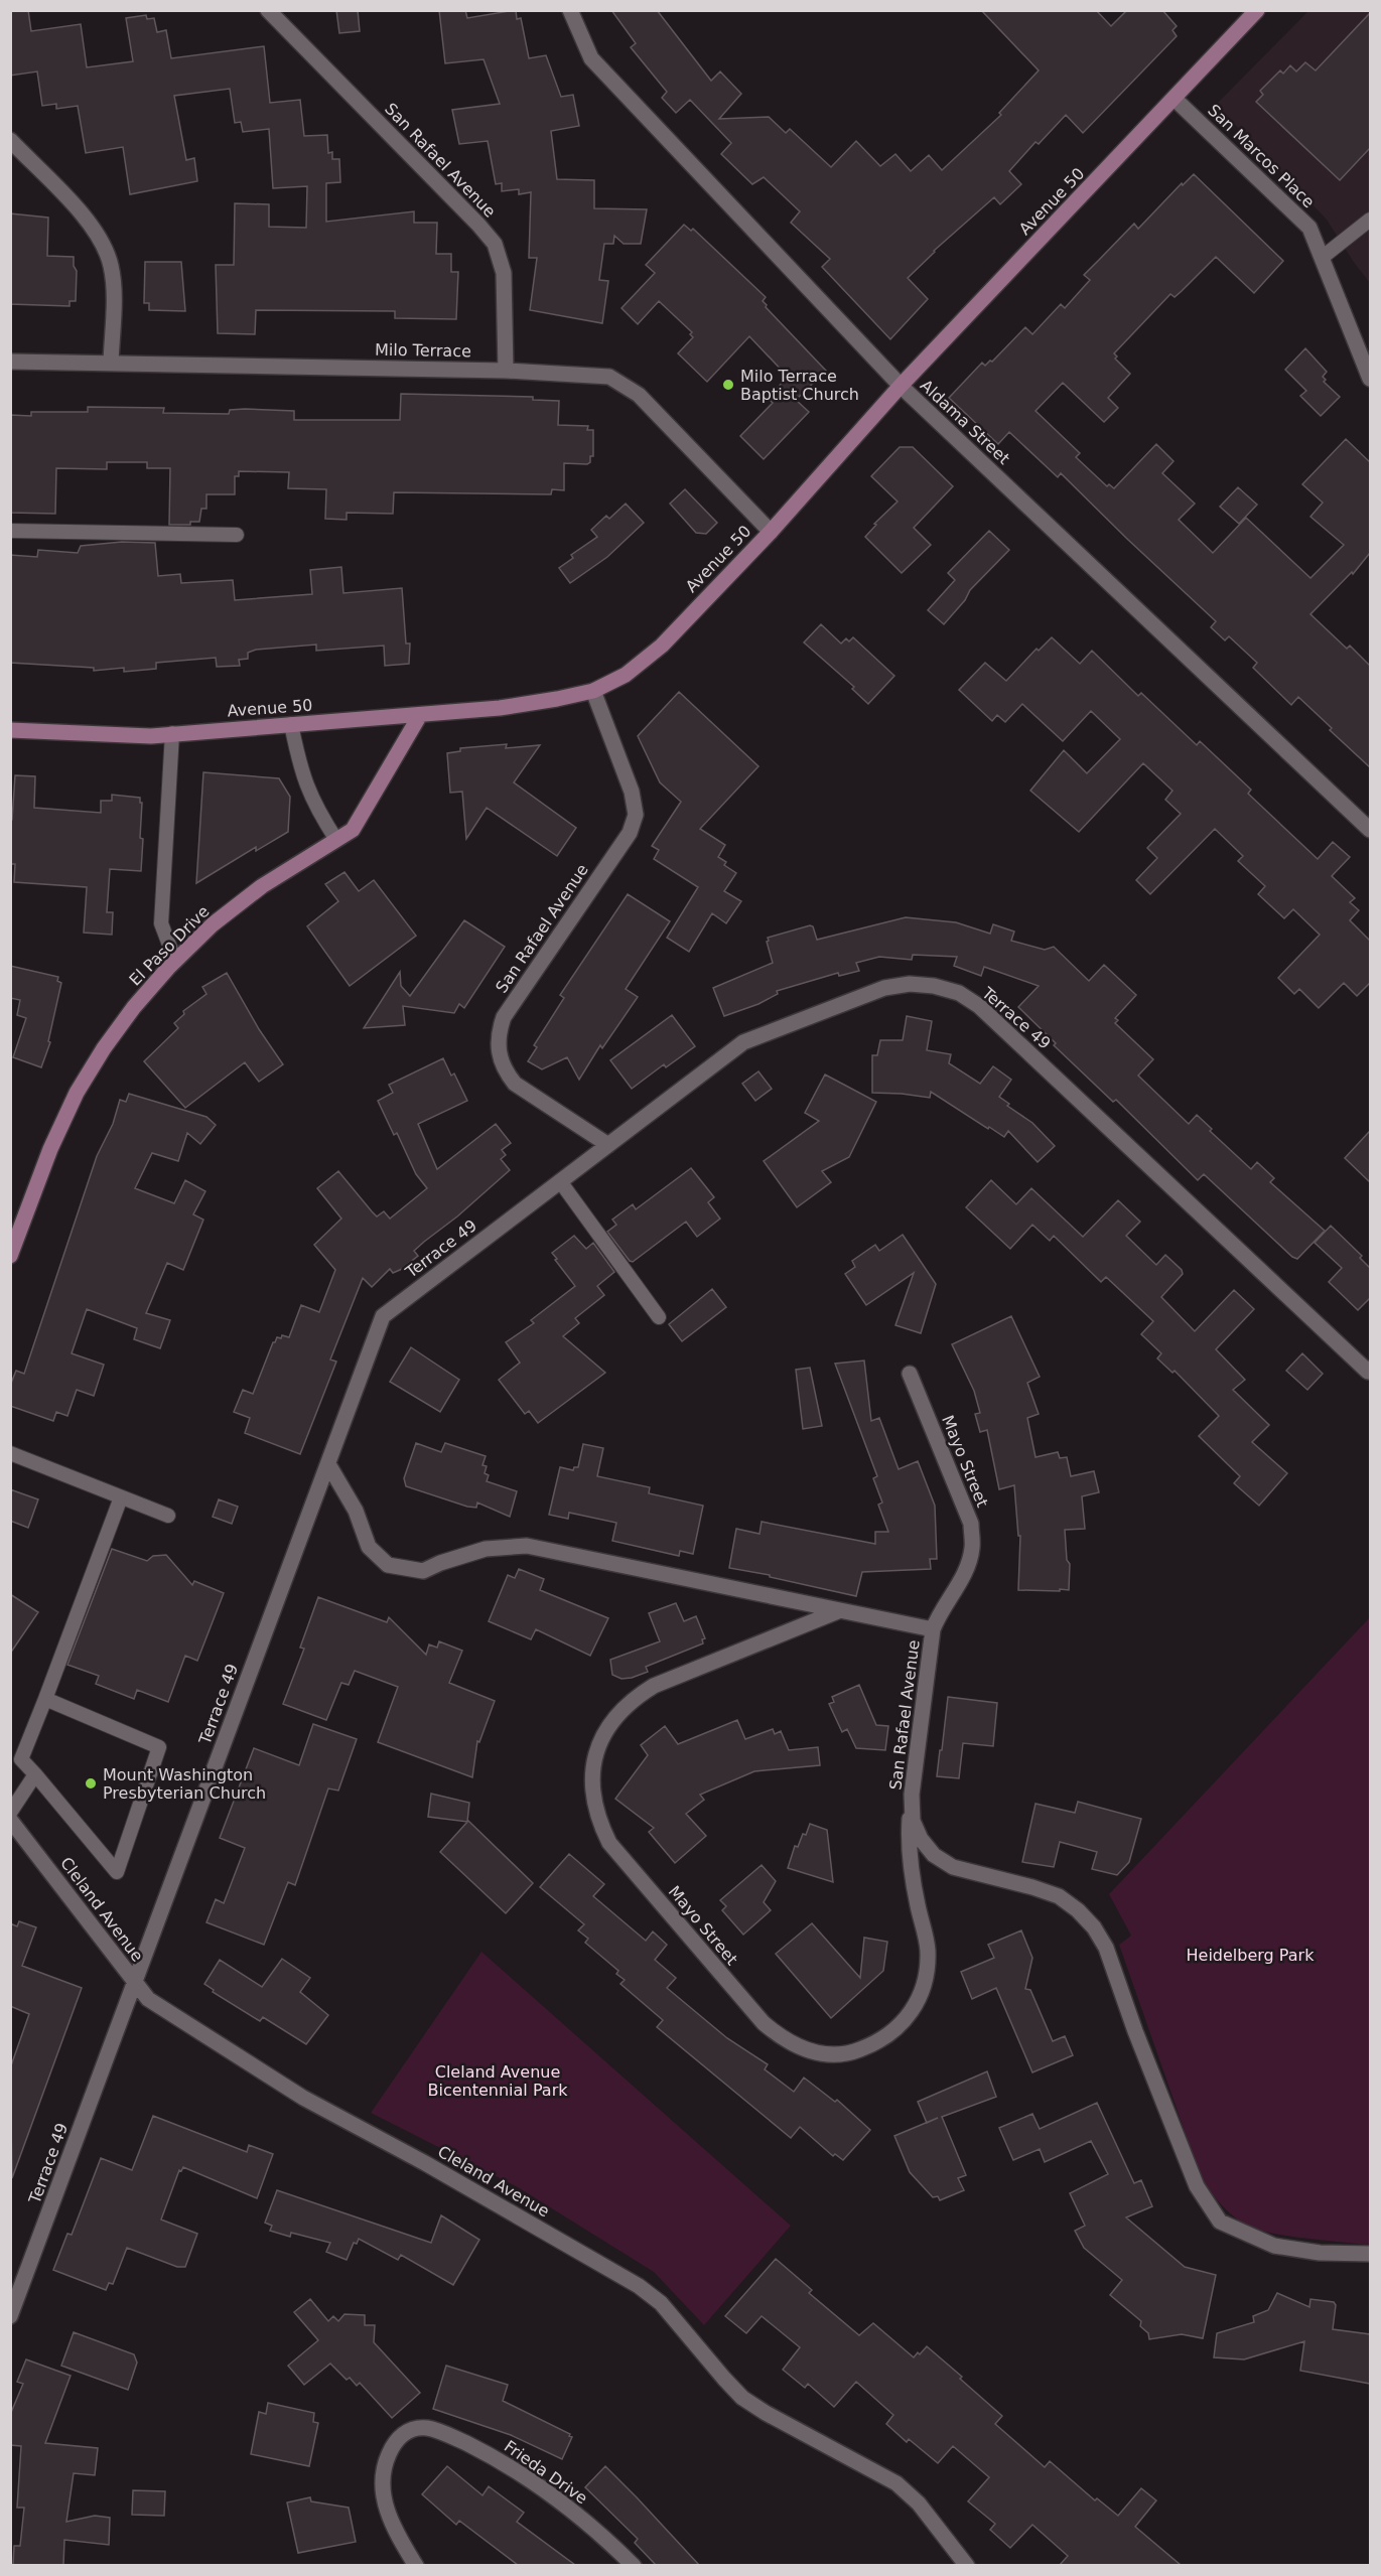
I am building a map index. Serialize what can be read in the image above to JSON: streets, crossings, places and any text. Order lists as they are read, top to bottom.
{
  "streets": {
    "street": [
      "San Marcos Place",
      "San Rafael Avenue",
      "Avenue 50",
      "Milo Terrace",
      "Aldama Street",
      "El Paso Drive",
      "Terrace 49",
      "Mayo Street",
      "Cleland Avenue",
      "Frieda Drive"
    ]
  },
  "crossings": [
    ["San Marcos Place", "Avenue 50"],
    ["San Rafael Avenue", "Avenue 50"],
    ["San Rafael Avenue", "Milo Terrace"],
    ["San Rafael Avenue", "Terrace 49"],
    ["San Rafael Avenue", "Mayo Street"],
    ["Avenue 50", "Milo Terrace"],
    ["Avenue 50", "Aldama Street"],
    ["Avenue 50", "El Paso Drive"],
    ["Terrace 49", "Cleland Avenue"]
  ],
  "parks": ["Heidelberg Park", "Cleland Avenue Bicentennial Park"],
  "places": ["Milo Terrace Baptist Church", "Mount Washington Presbyterian Church"]
}
